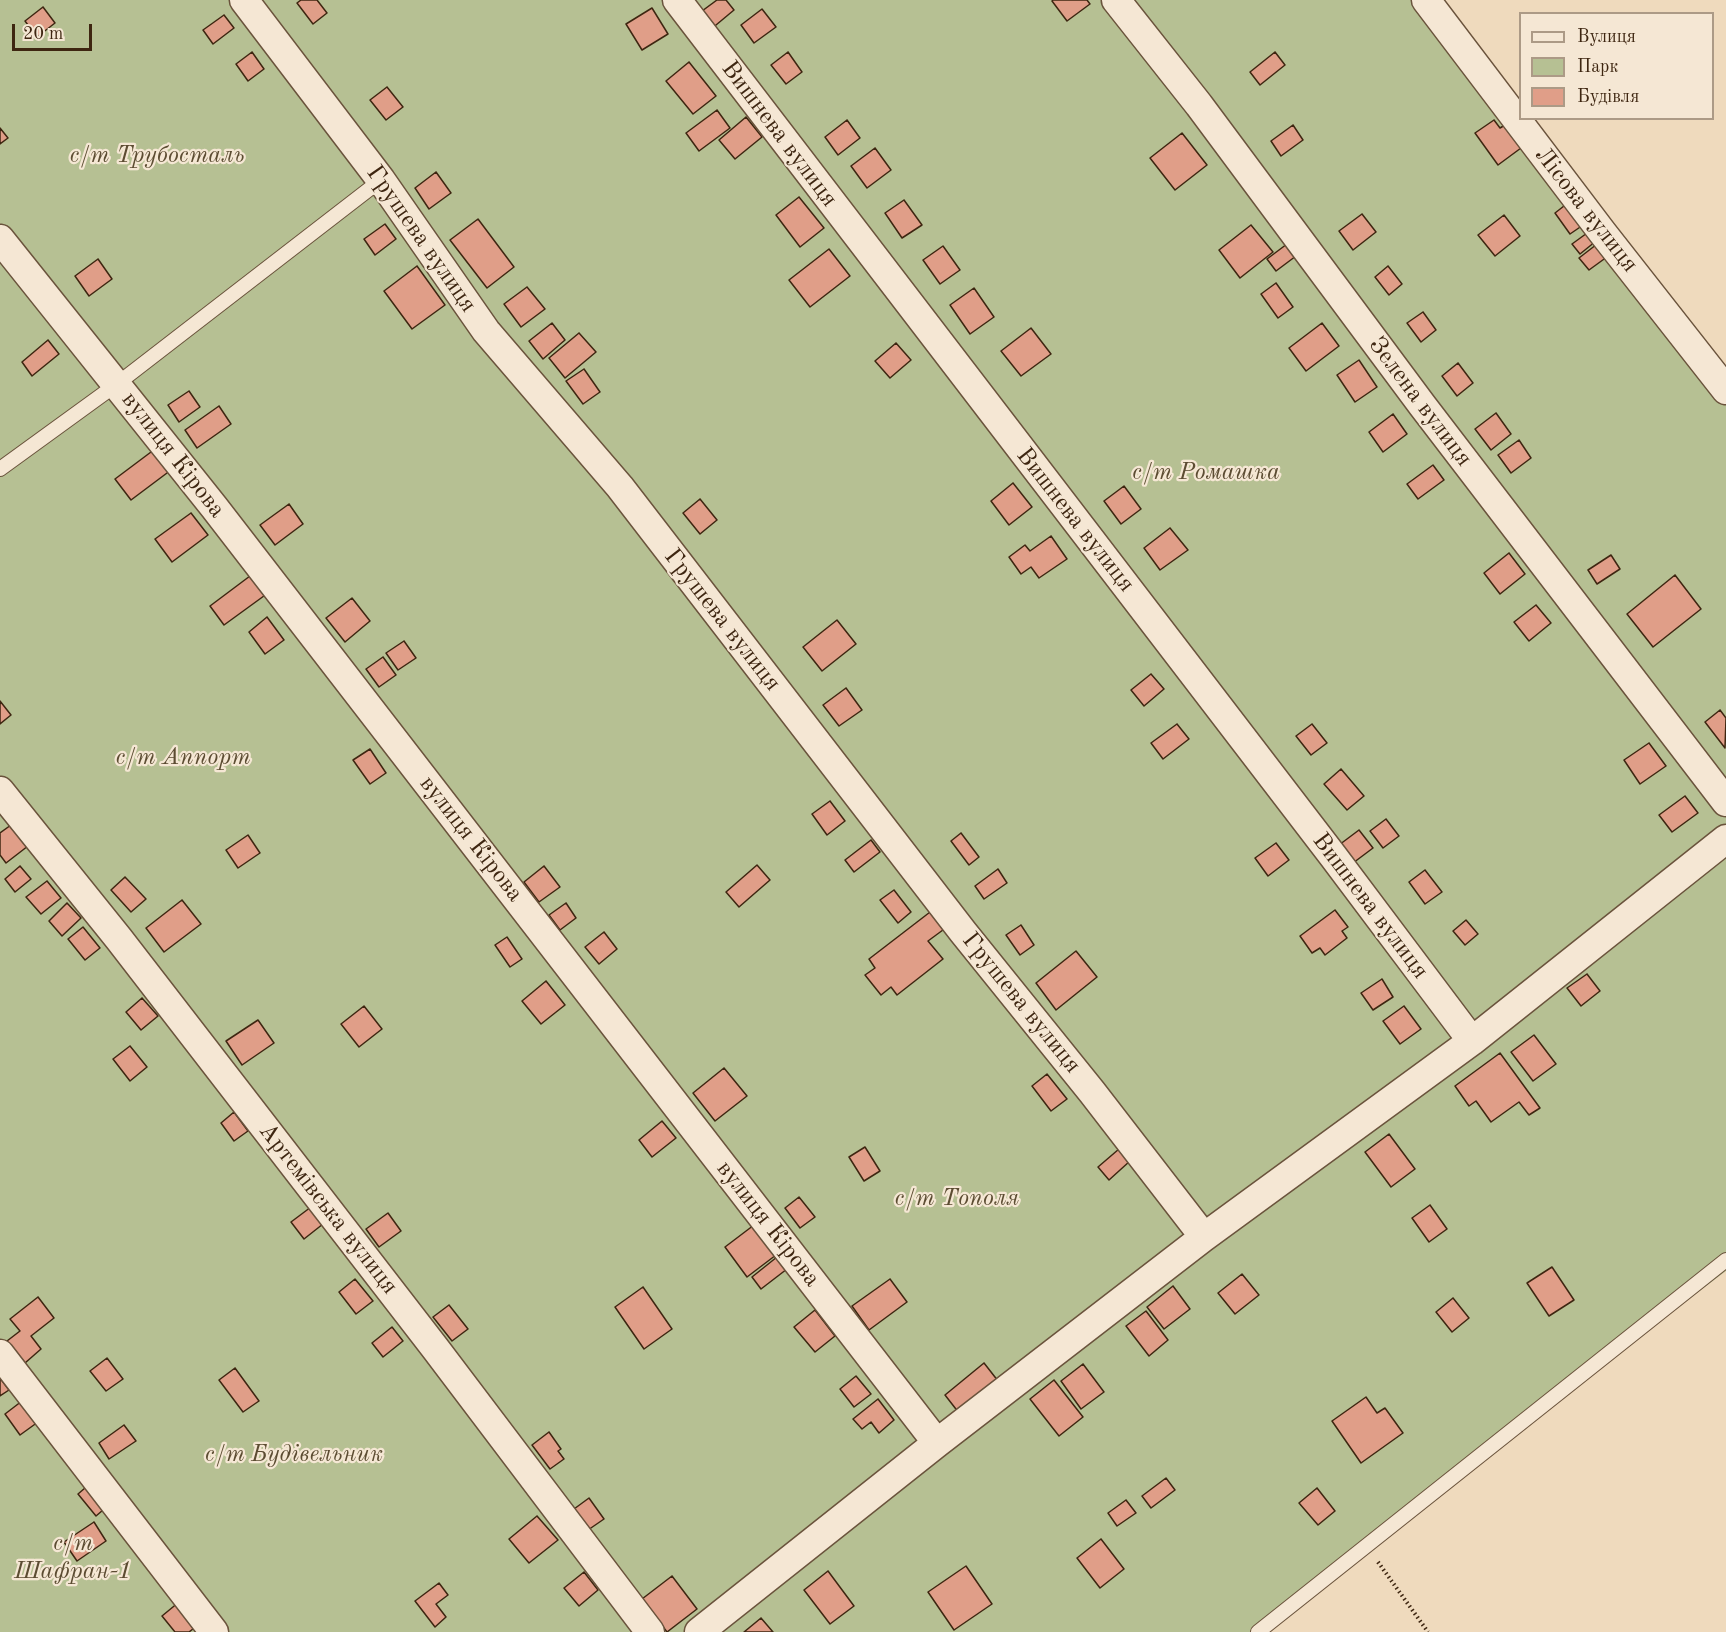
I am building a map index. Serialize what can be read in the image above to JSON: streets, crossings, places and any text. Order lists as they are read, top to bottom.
{
  "streets": {
    "street": [
      "Вишнева вулиця",
      "Лісова вулиця",
      "Грушева вулиця",
      "Зелена вулиця",
      "вулиця Кірова",
      "Артемівська вулиця"
    ]
  },
  "parks": [
    "с/т Трубосталь",
    "с/т Ромашка",
    "с/т Аппорт",
    "с/т Тополя",
    "с/т Будівельник",
    "с/т Шафран-1"
  ],
  "legend": ["Вулиця", "Парк", "Будівля"],
  "scale_bar": "20 m"
}
